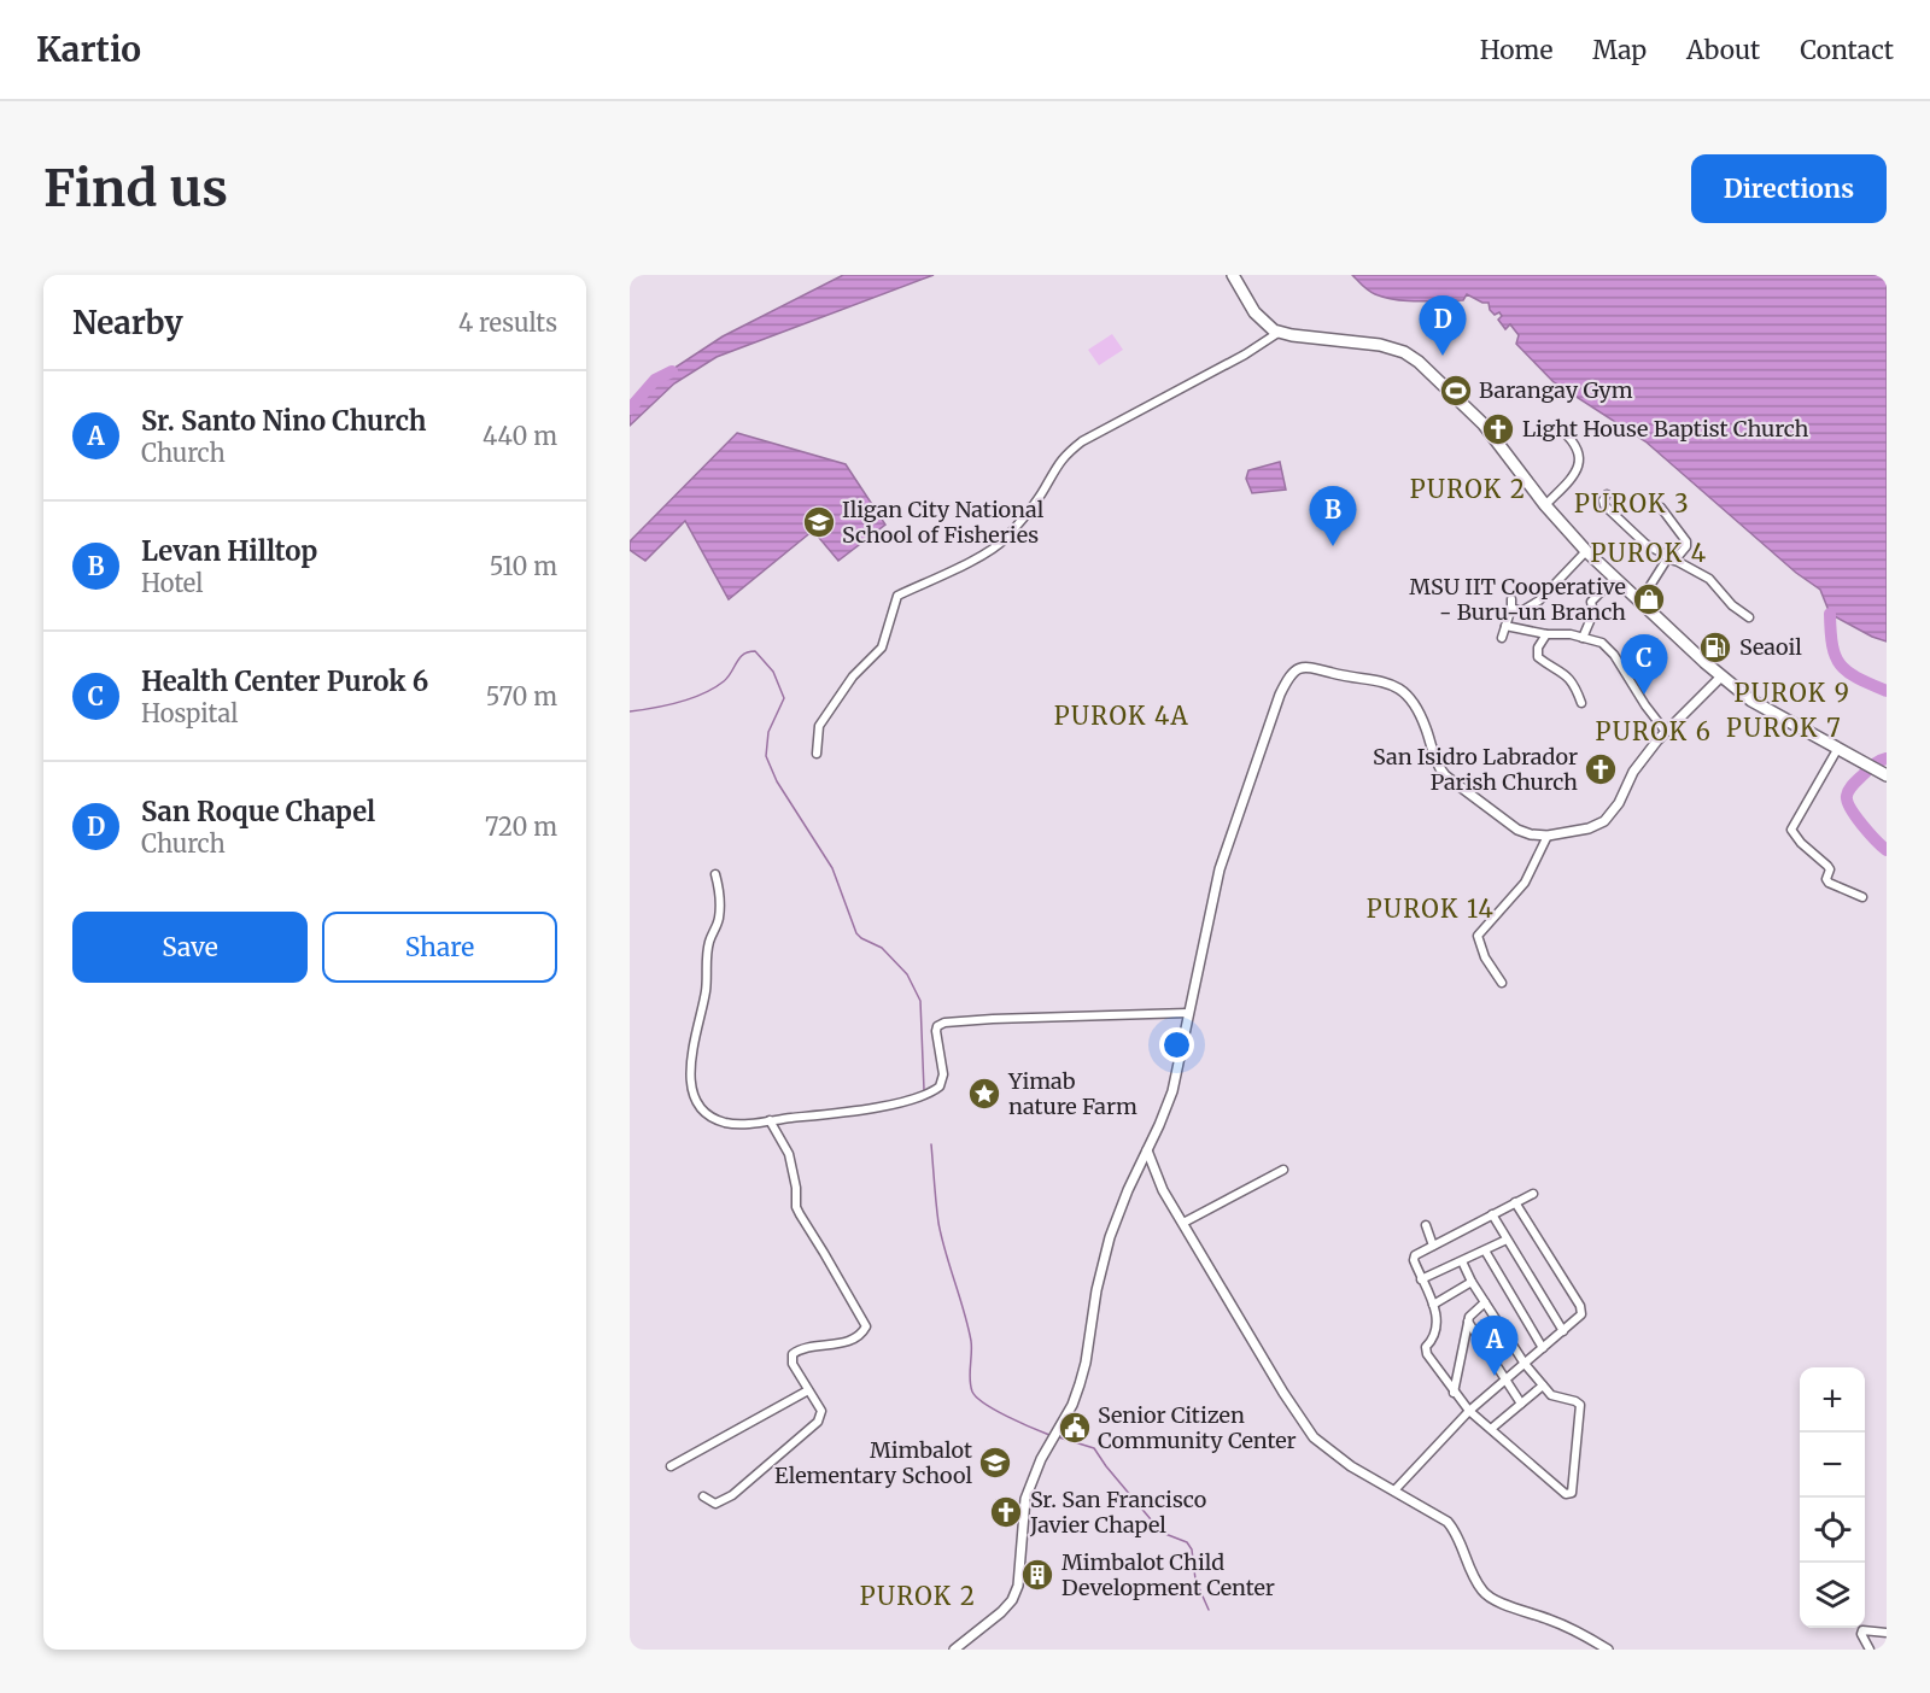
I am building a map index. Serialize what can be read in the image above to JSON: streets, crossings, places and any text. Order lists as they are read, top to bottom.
{
  "districts": [
    "PUROK 2",
    "PUROK 3",
    "PUROK 4",
    "PUROK 9",
    "PUROK 4A",
    "PUROK 7",
    "PUROK 6",
    "PUROK 14",
    "PUROK 2"
  ],
  "places": {
    "sports": ["Barangay Gym"],
    "church": ["Light House Baptist Church", "San Isidro Labrador Parish Church", "Sr. San Francisco Javier Chapel"],
    "school or university": ["Iligan City National School of Fisheries", "Mimbalot Elementary School"],
    "shop": ["MSU IIT Cooperative - Buru-un Branch"],
    "fuel station": ["Seaoil"],
    "place": ["Yimab nature Farm"],
    "public building": ["Senior Citizen Community Center"],
    "building": ["Mimbalot Child Development Center"]
  },
  "page": {
    "header": "Kartio",
    "nav": [
      "Home",
      "Map",
      "About",
      "Contact"
    ],
    "buttons": [
      "Directions",
      ["Save", "Share"]
    ],
    "title": "Find us",
    "heading": ["Nearby", "4 results"],
    "pins": [
      "D",
      "B",
      "C",
      "A"
    ],
    "list": [
      {
        "mark": "A",
        "name": "Sr. Santo Nino Church",
        "note": "Church",
        "value": "440 m"
      },
      {
        "mark": "B",
        "name": "Levan Hilltop",
        "note": "Hotel",
        "value": "510 m"
      },
      {
        "mark": "C",
        "name": "Health Center Purok 6",
        "note": "Hospital",
        "value": "570 m"
      },
      {
        "mark": "D",
        "name": "San Roque Chapel",
        "note": "Church",
        "value": "720 m"
      }
    ],
    "map_buttons": ["+", "−"]
  }
}
